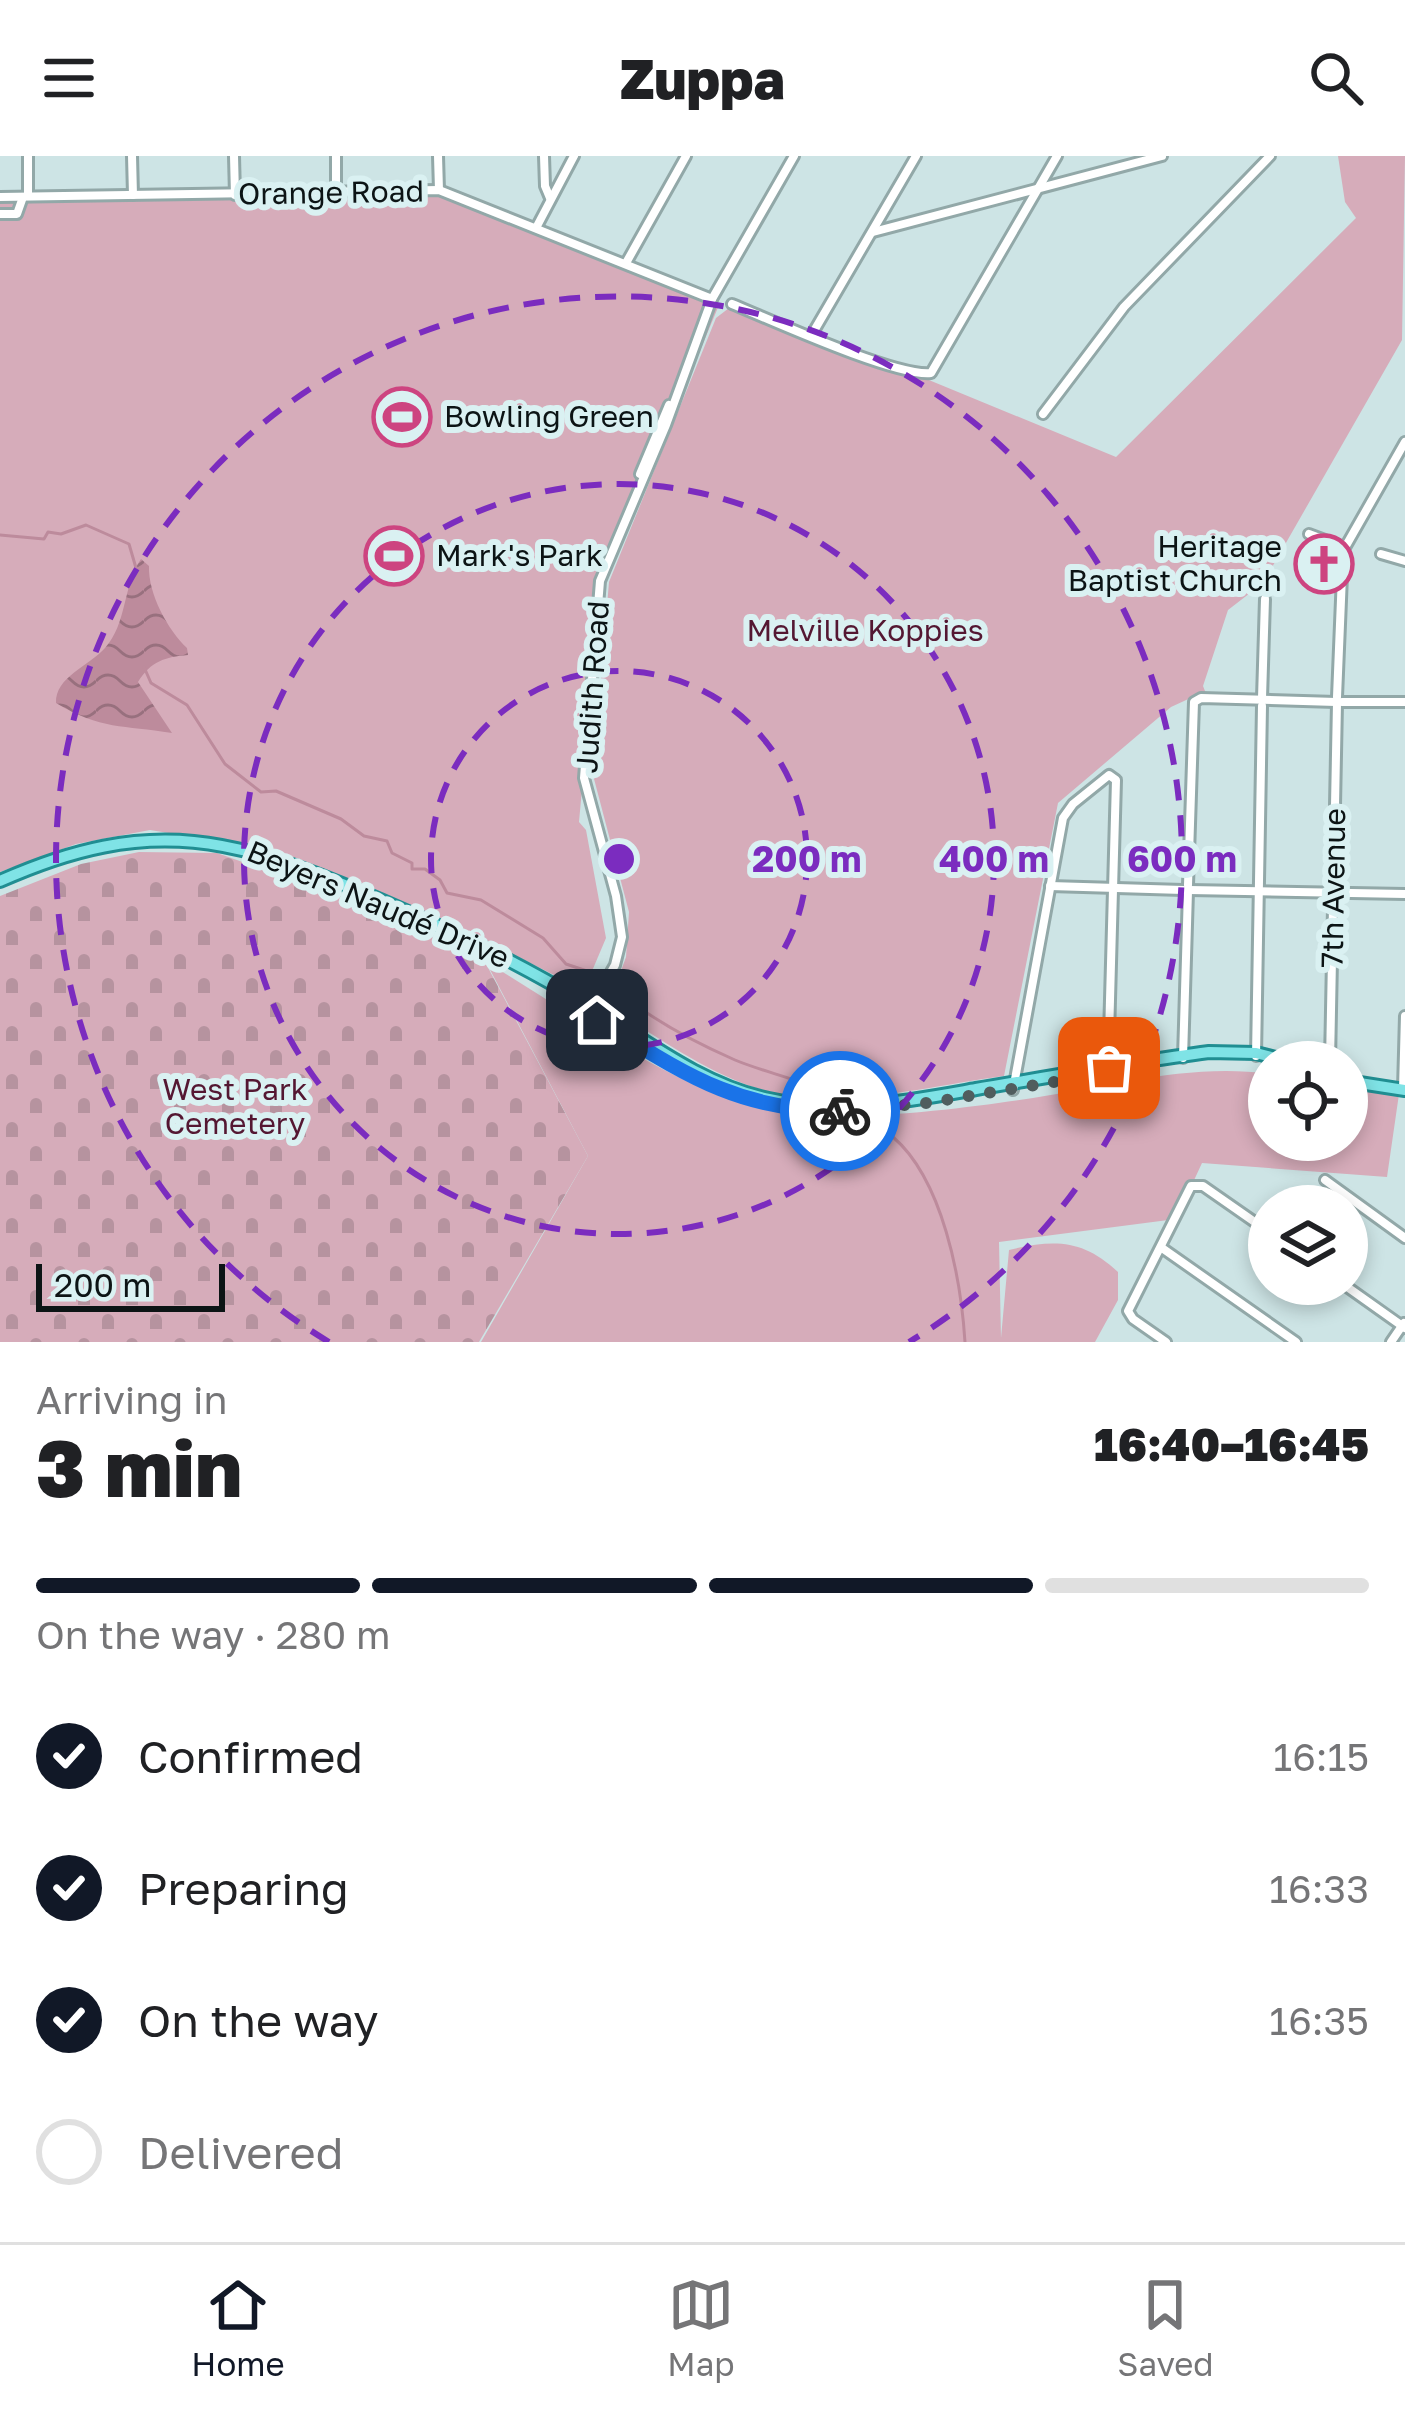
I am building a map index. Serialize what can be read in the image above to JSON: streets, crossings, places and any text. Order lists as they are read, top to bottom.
{
  "streets": {
    "main road": ["Beyers Naudé Drive"],
    "street": ["Orange Road", "Judith Road", "7th Avenue"]
  },
  "crossings": [
    ["Orange Road", "Judith Road"],
    ["Judith Road", "Beyers Naudé Drive"]
  ],
  "parks": ["Melville Koppies", "West Park Cemetery"],
  "places": {
    "sports": ["Bowling Green", "Mark's Park"],
    "church": ["Heritage Baptist Church"]
  },
  "scale_bar": "200 m",
  "page": {
    "header": "Zuppa",
    "scale": "200 m",
    "heading": ["3 min", "Arriving in", "16:40–16:45"],
    "bar": "On the way · 280 m",
    "list": [
      ["Confirmed", "16:15"],
      ["Preparing", "16:33"],
      ["On the way", "16:35"],
      "Delivered"
    ],
    "tabs": ["Home", "Map", "Saved"]
  },
  "rings": ["200 m", "400 m", "600 m"]
}
